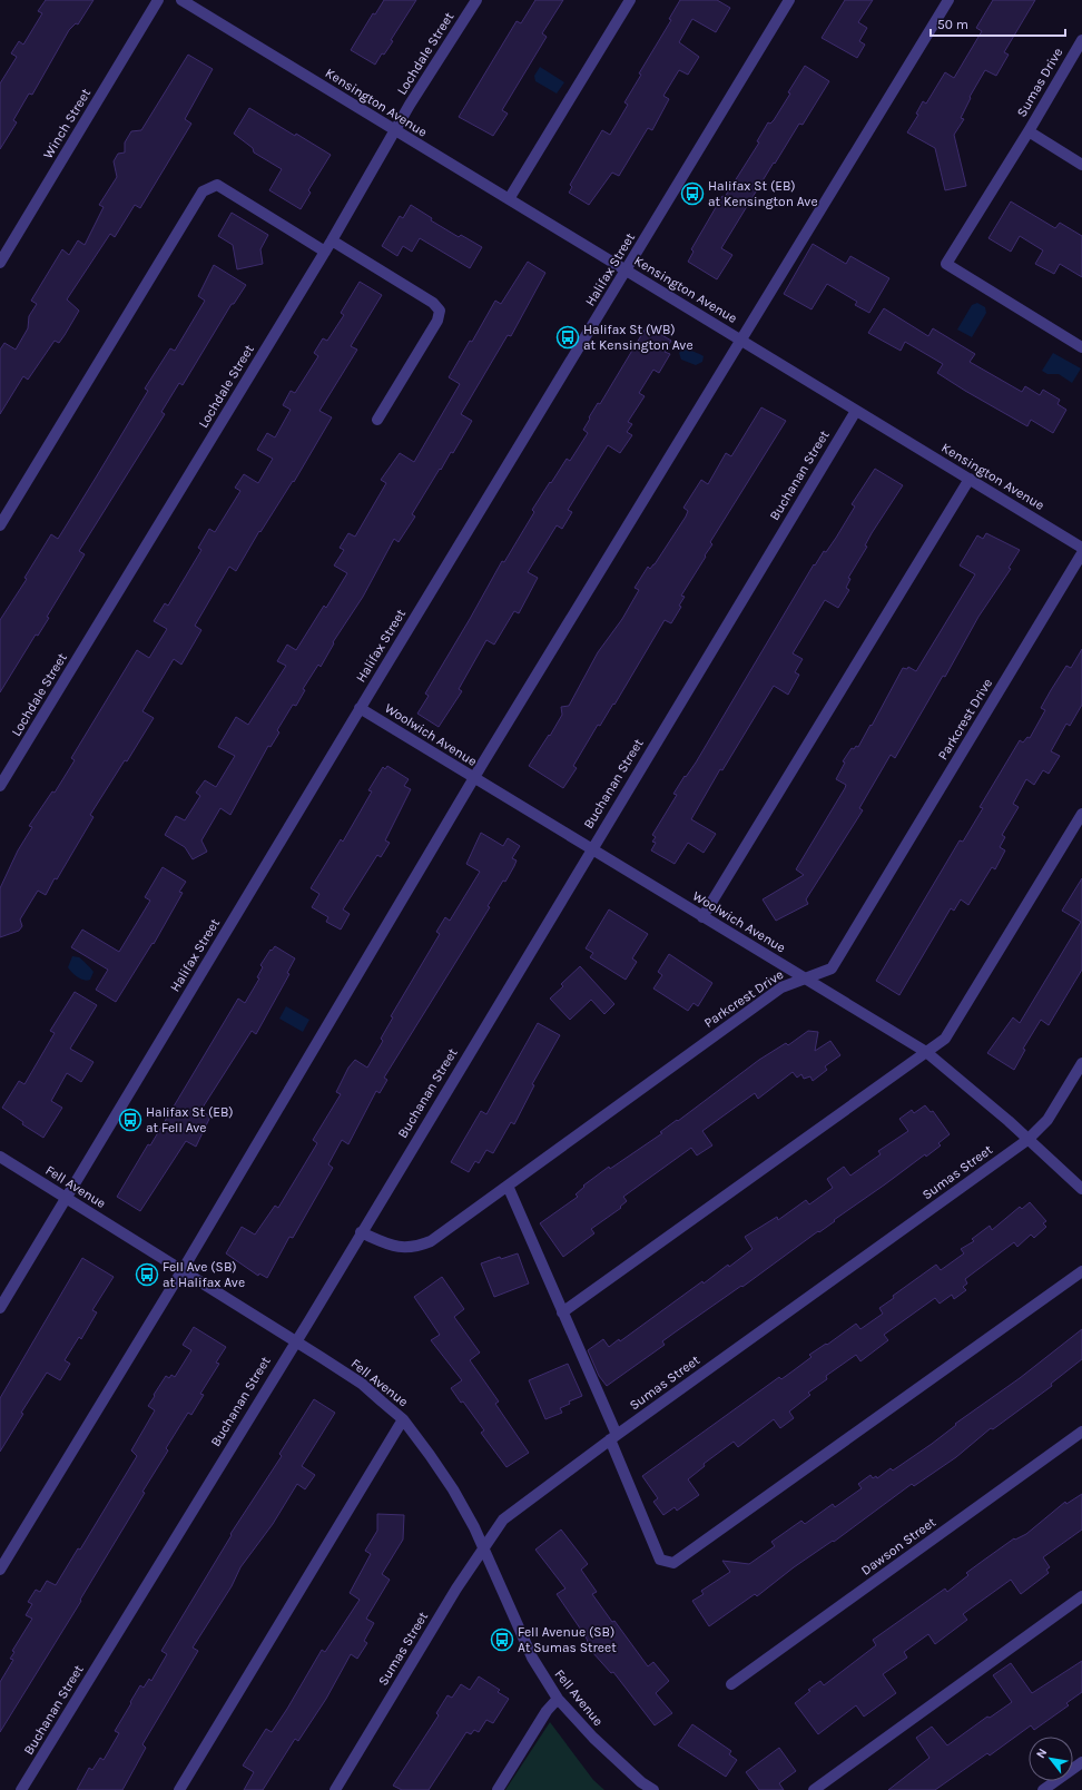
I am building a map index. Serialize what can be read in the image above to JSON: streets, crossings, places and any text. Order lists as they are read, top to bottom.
{
  "streets": {
    "street": [
      "Lochdale Street",
      "Sumas Drive",
      "Kensington Avenue",
      "Winch Street",
      "Halifax Street",
      "Buchanan Street",
      "Parkcrest Drive",
      "Woolwich Avenue",
      "Sumas Street",
      "Fell Avenue",
      "Dawson Street"
    ]
  },
  "crossings": [
    ["Lochdale Street", "Kensington Avenue"],
    ["Kensington Avenue", "Halifax Street"],
    ["Kensington Avenue", "Buchanan Street"],
    ["Halifax Street", "Woolwich Avenue"],
    ["Halifax Street", "Fell Avenue"],
    ["Buchanan Street", "Parkcrest Drive"],
    ["Buchanan Street", "Woolwich Avenue"],
    ["Buchanan Street", "Fell Avenue"],
    ["Parkcrest Drive", "Woolwich Avenue"],
    ["Woolwich Avenue", "Sumas Street"],
    ["Sumas Street", "Fell Avenue"]
  ],
  "places": {
    "bus stop": [
      "Halifax St (EB) at Kensington Ave",
      "Halifax St (WB) at Kensington Ave",
      "Halifax St (EB) at Fell Ave",
      "Fell Ave (SB) at Halifax Ave",
      "Fell Avenue (SB) At Sumas Street"
    ]
  },
  "scale_bar": "50 m",
  "north": "top left"
}
